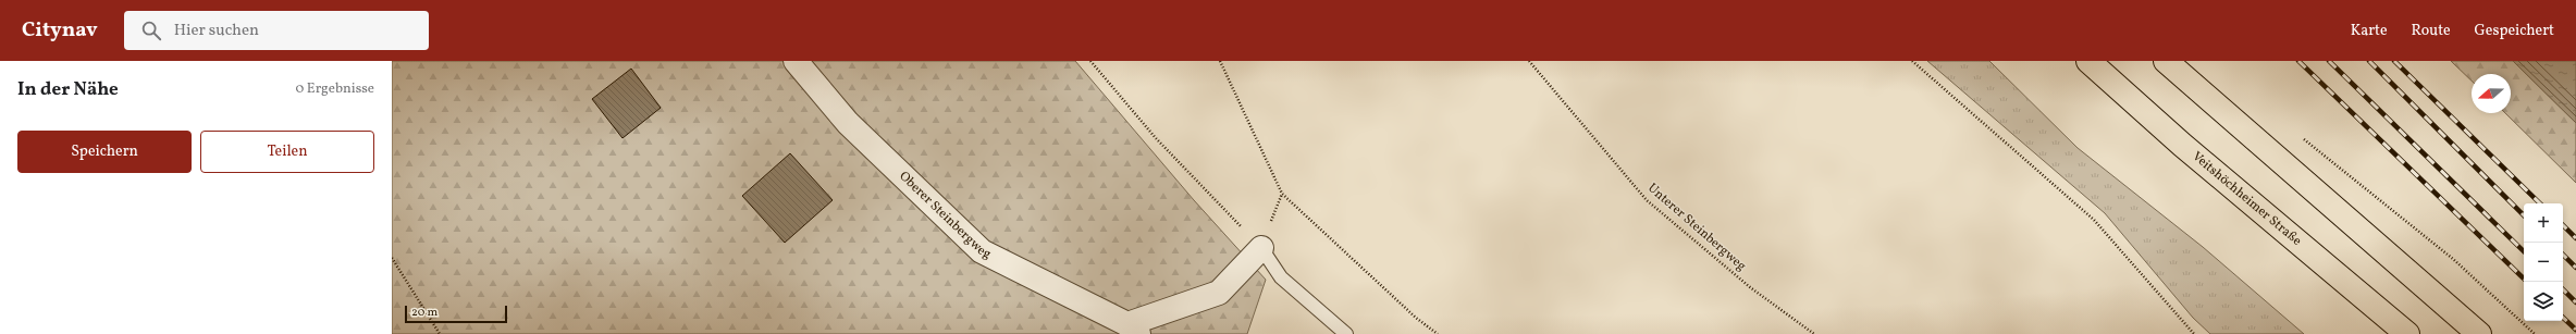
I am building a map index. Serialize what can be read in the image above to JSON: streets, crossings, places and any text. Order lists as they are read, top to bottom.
{
  "streets": {
    "highway": ["Veitshöchheimer Straße"],
    "street": ["Oberer Steinbergweg"],
    "path": ["Unterer Steinbergweg"]
  },
  "scale_bar": "20 m",
  "north": "left",
  "page": {
    "header": "Citynav",
    "search": "Hier suchen",
    "nav": ["Karte", "Route", "Gespeichert"],
    "heading": ["In der Nähe", "0 Ergebnisse"],
    "buttons": ["Speichern", "Teilen"],
    "map_buttons": ["+", "−"],
    "scale": "20 m"
  }
}
